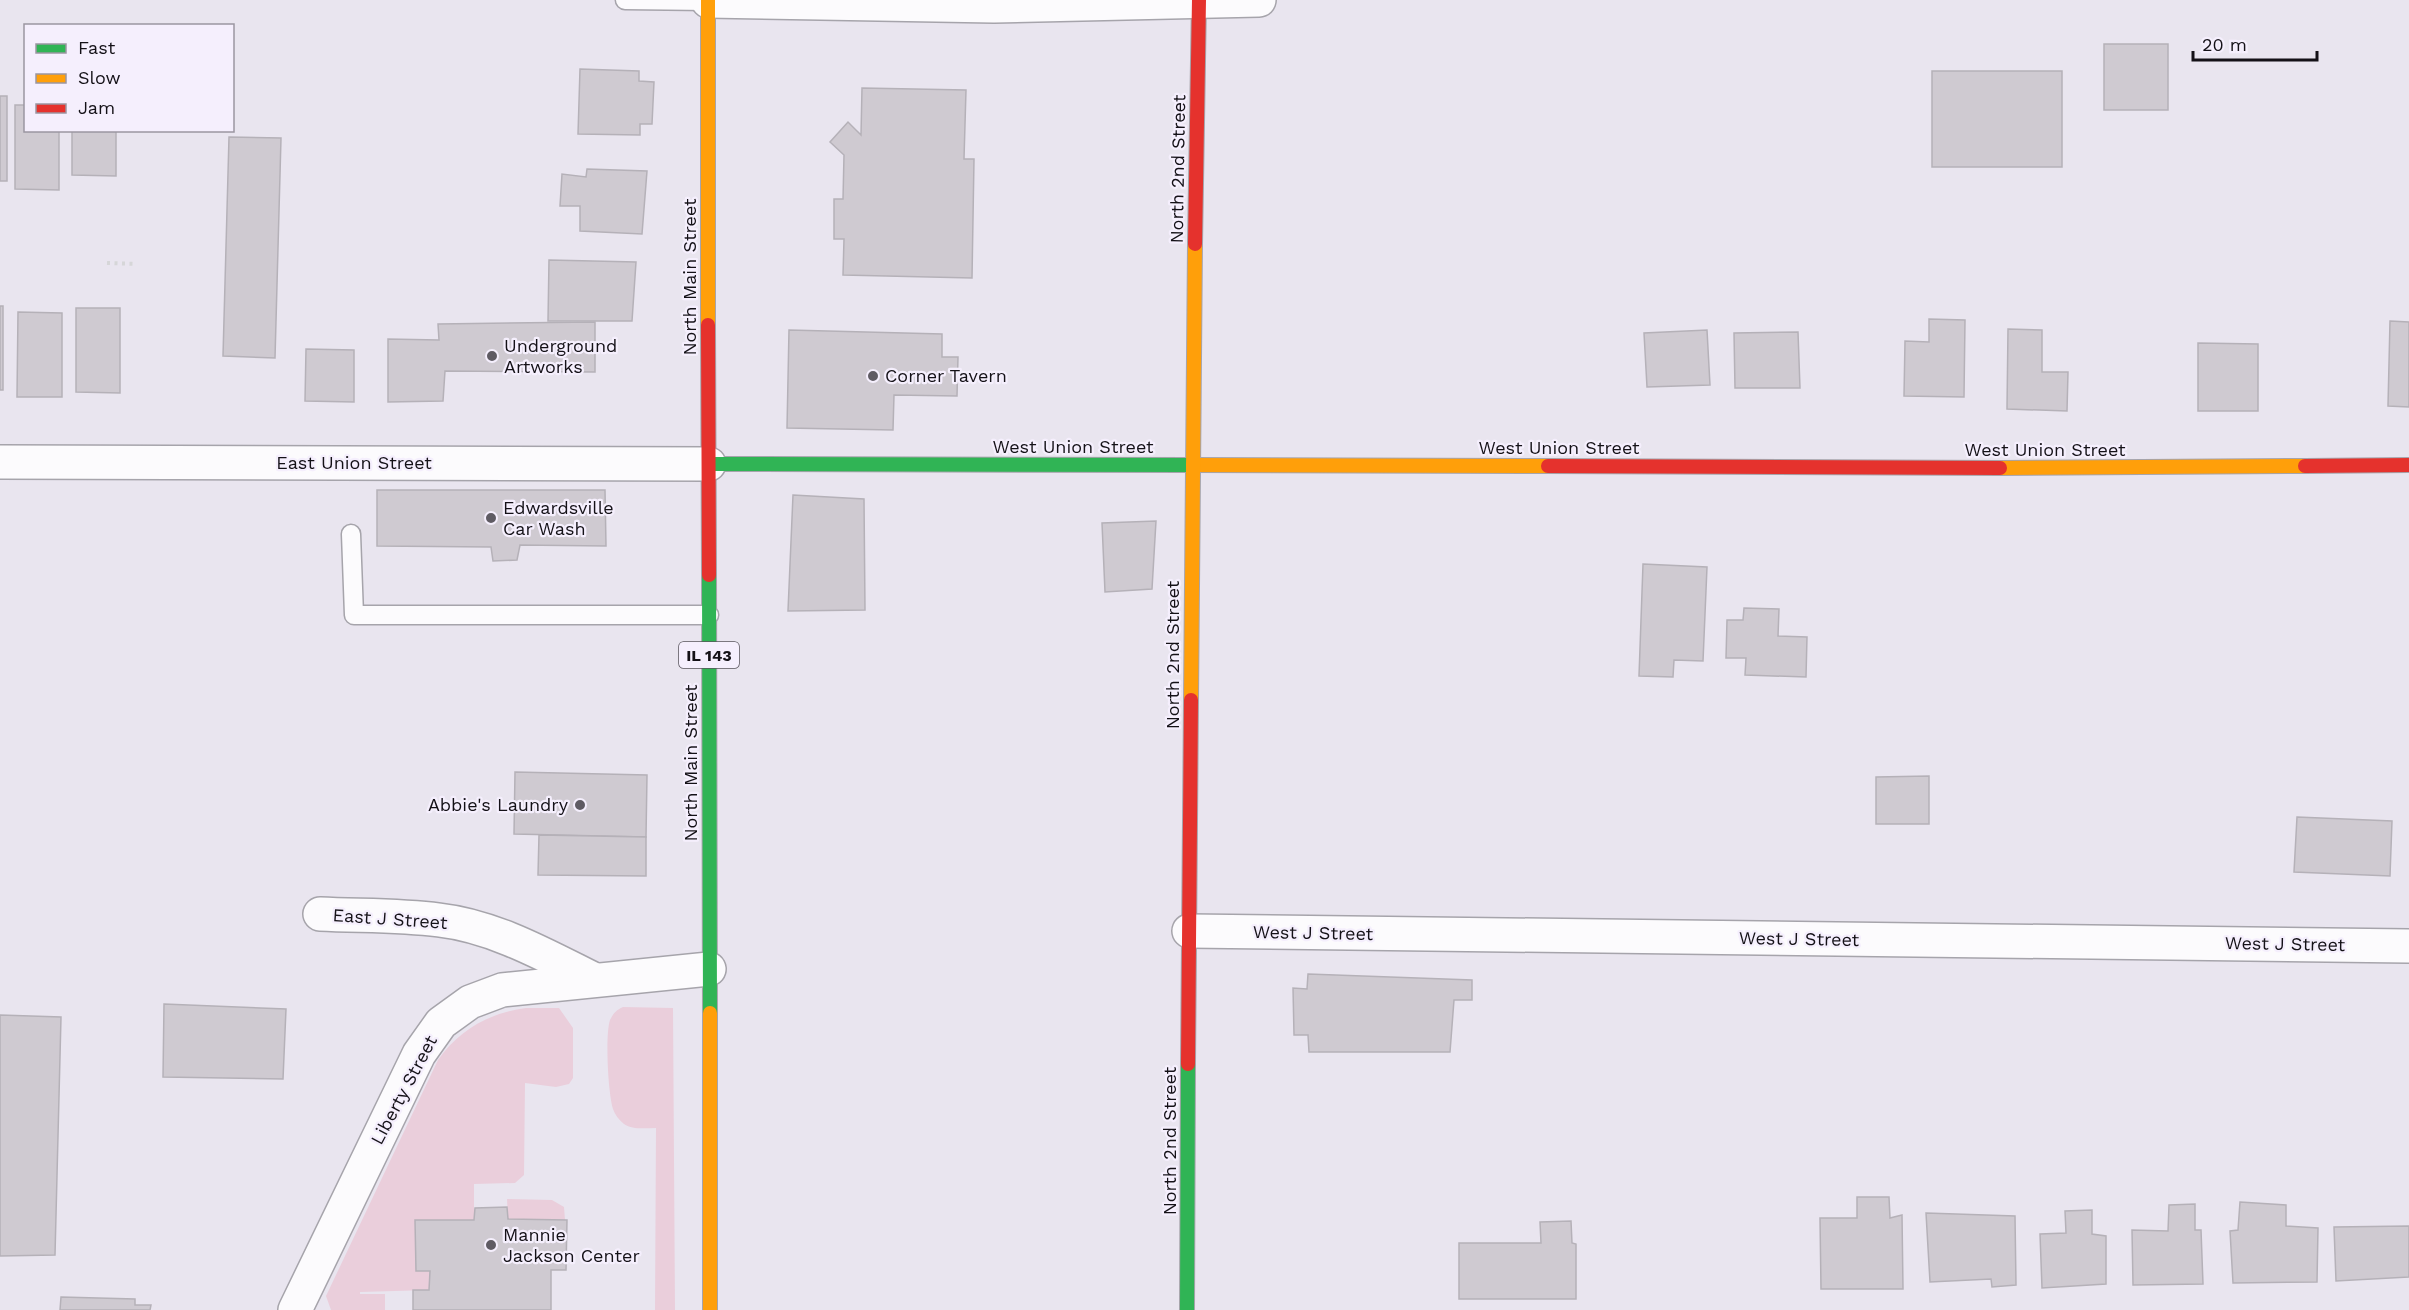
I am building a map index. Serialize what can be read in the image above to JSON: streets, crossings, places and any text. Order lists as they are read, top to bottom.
{
  "streets": {
    "street": [
      "North 2nd Street",
      "North Main Street",
      "West Union Street",
      "East Union Street",
      "IL 143",
      "East J Street",
      "West J Street",
      "Liberty Street"
    ]
  },
  "crossings": [
    ["North 2nd Street", "West Union Street"],
    ["North 2nd Street", "West J Street"],
    ["North Main Street", "West Union Street"],
    ["North Main Street", "East Union Street"],
    ["North Main Street", "Liberty Street"],
    ["West Union Street", "East Union Street"],
    ["East J Street", "Liberty Street"]
  ],
  "places": [
    "Underground Artworks",
    "Corner Tavern",
    "Edwardsville Car Wash",
    "Abbie's Laundry",
    "Mannie Jackson Center"
  ],
  "legend": ["Fast", "Slow", "Jam"],
  "scale_bar": "20 m"
}
